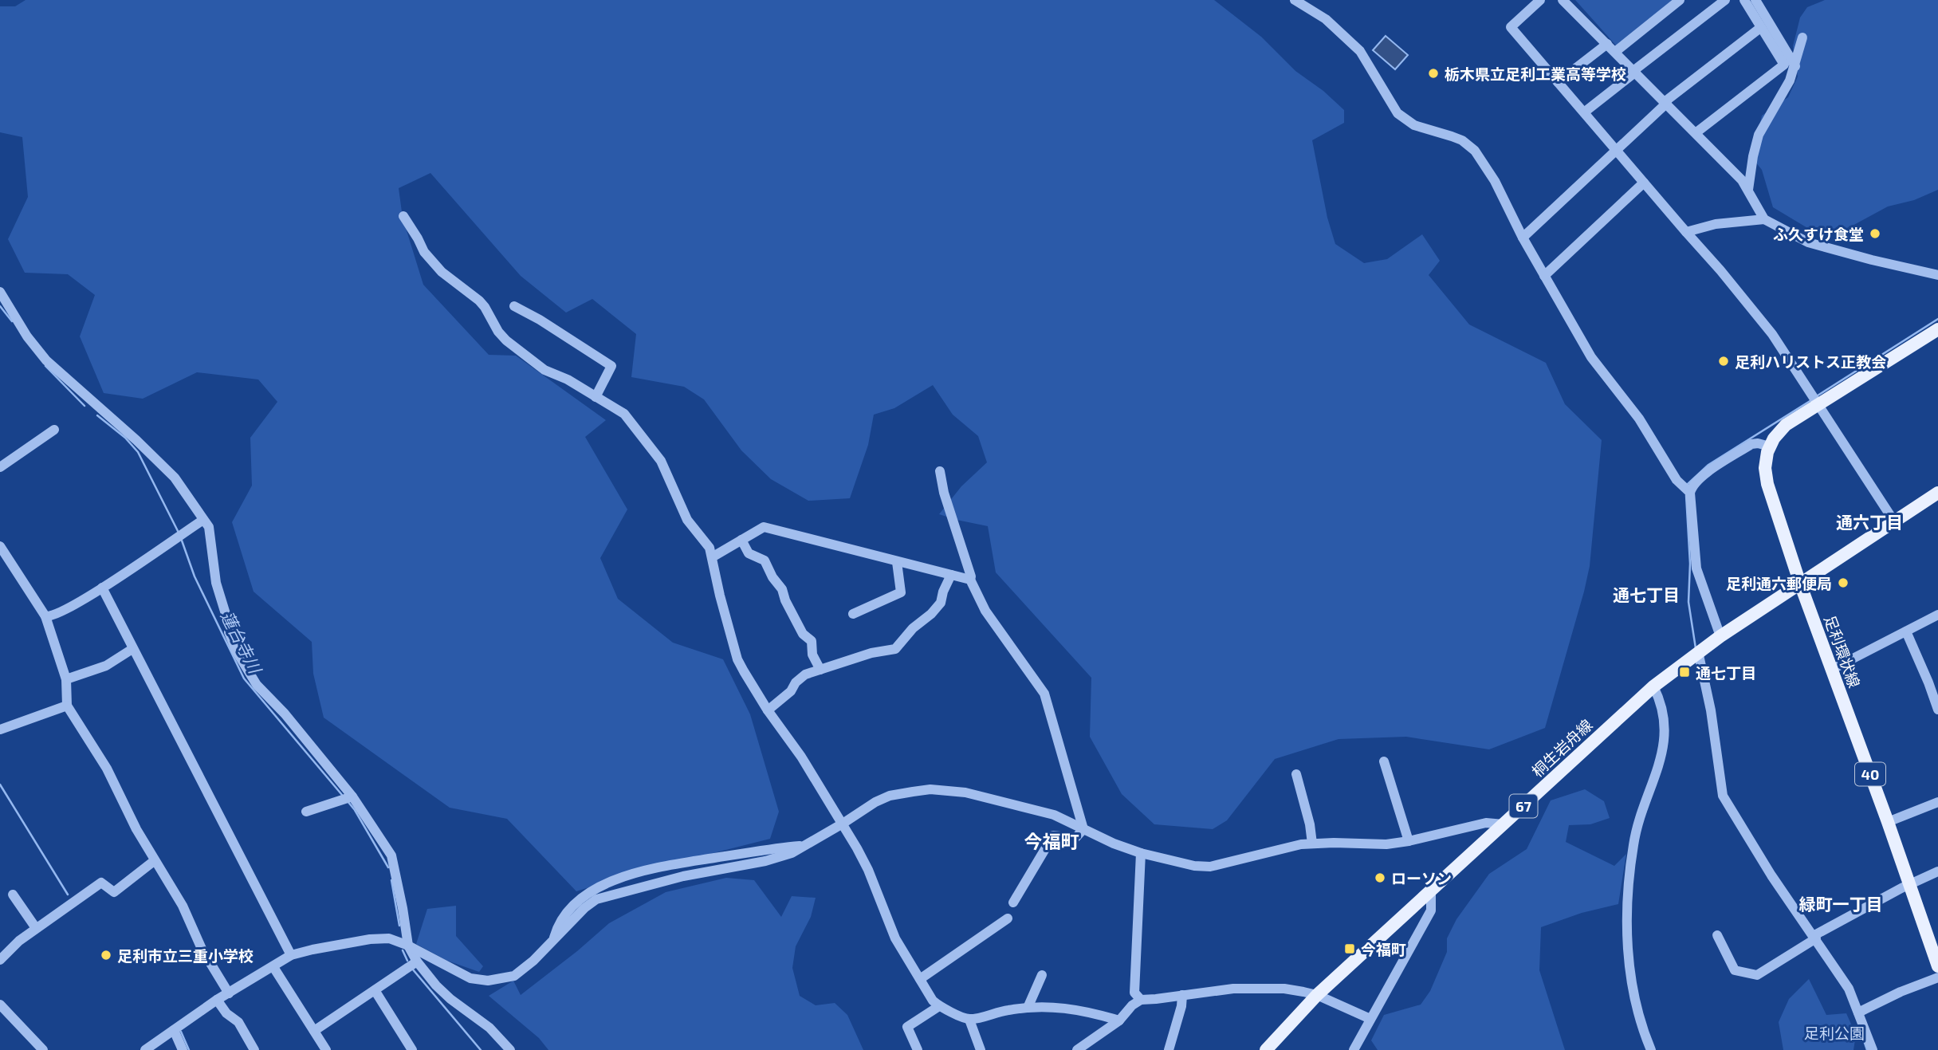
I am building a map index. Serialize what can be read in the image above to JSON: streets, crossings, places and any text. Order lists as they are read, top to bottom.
{
  "streets": {
    "main road": [
      "足利環状線",
      "桐生岩舟線",
      "40",
      "67"
    ]
  },
  "crossings": [
    ["足利環状線", "桐生岩舟線"],
    ["足利環状線", "67"],
    ["桐生岩舟線", "67"]
  ],
  "districts": [
    "通六丁目",
    "通七丁目",
    "今福町",
    "緑町一丁目"
  ],
  "water": ["蓮台寺川"],
  "parks": ["足利公園"],
  "places": {
    "other": [
      "栃木県立足利工業高等学校",
      "ふ久すけ食堂",
      "足利ハリストス正教会",
      "足利通六郵便局",
      "ローソン",
      "足利市立三重小学校"
    ],
    "transit": ["通七丁目", "今福町"]
  }
}
